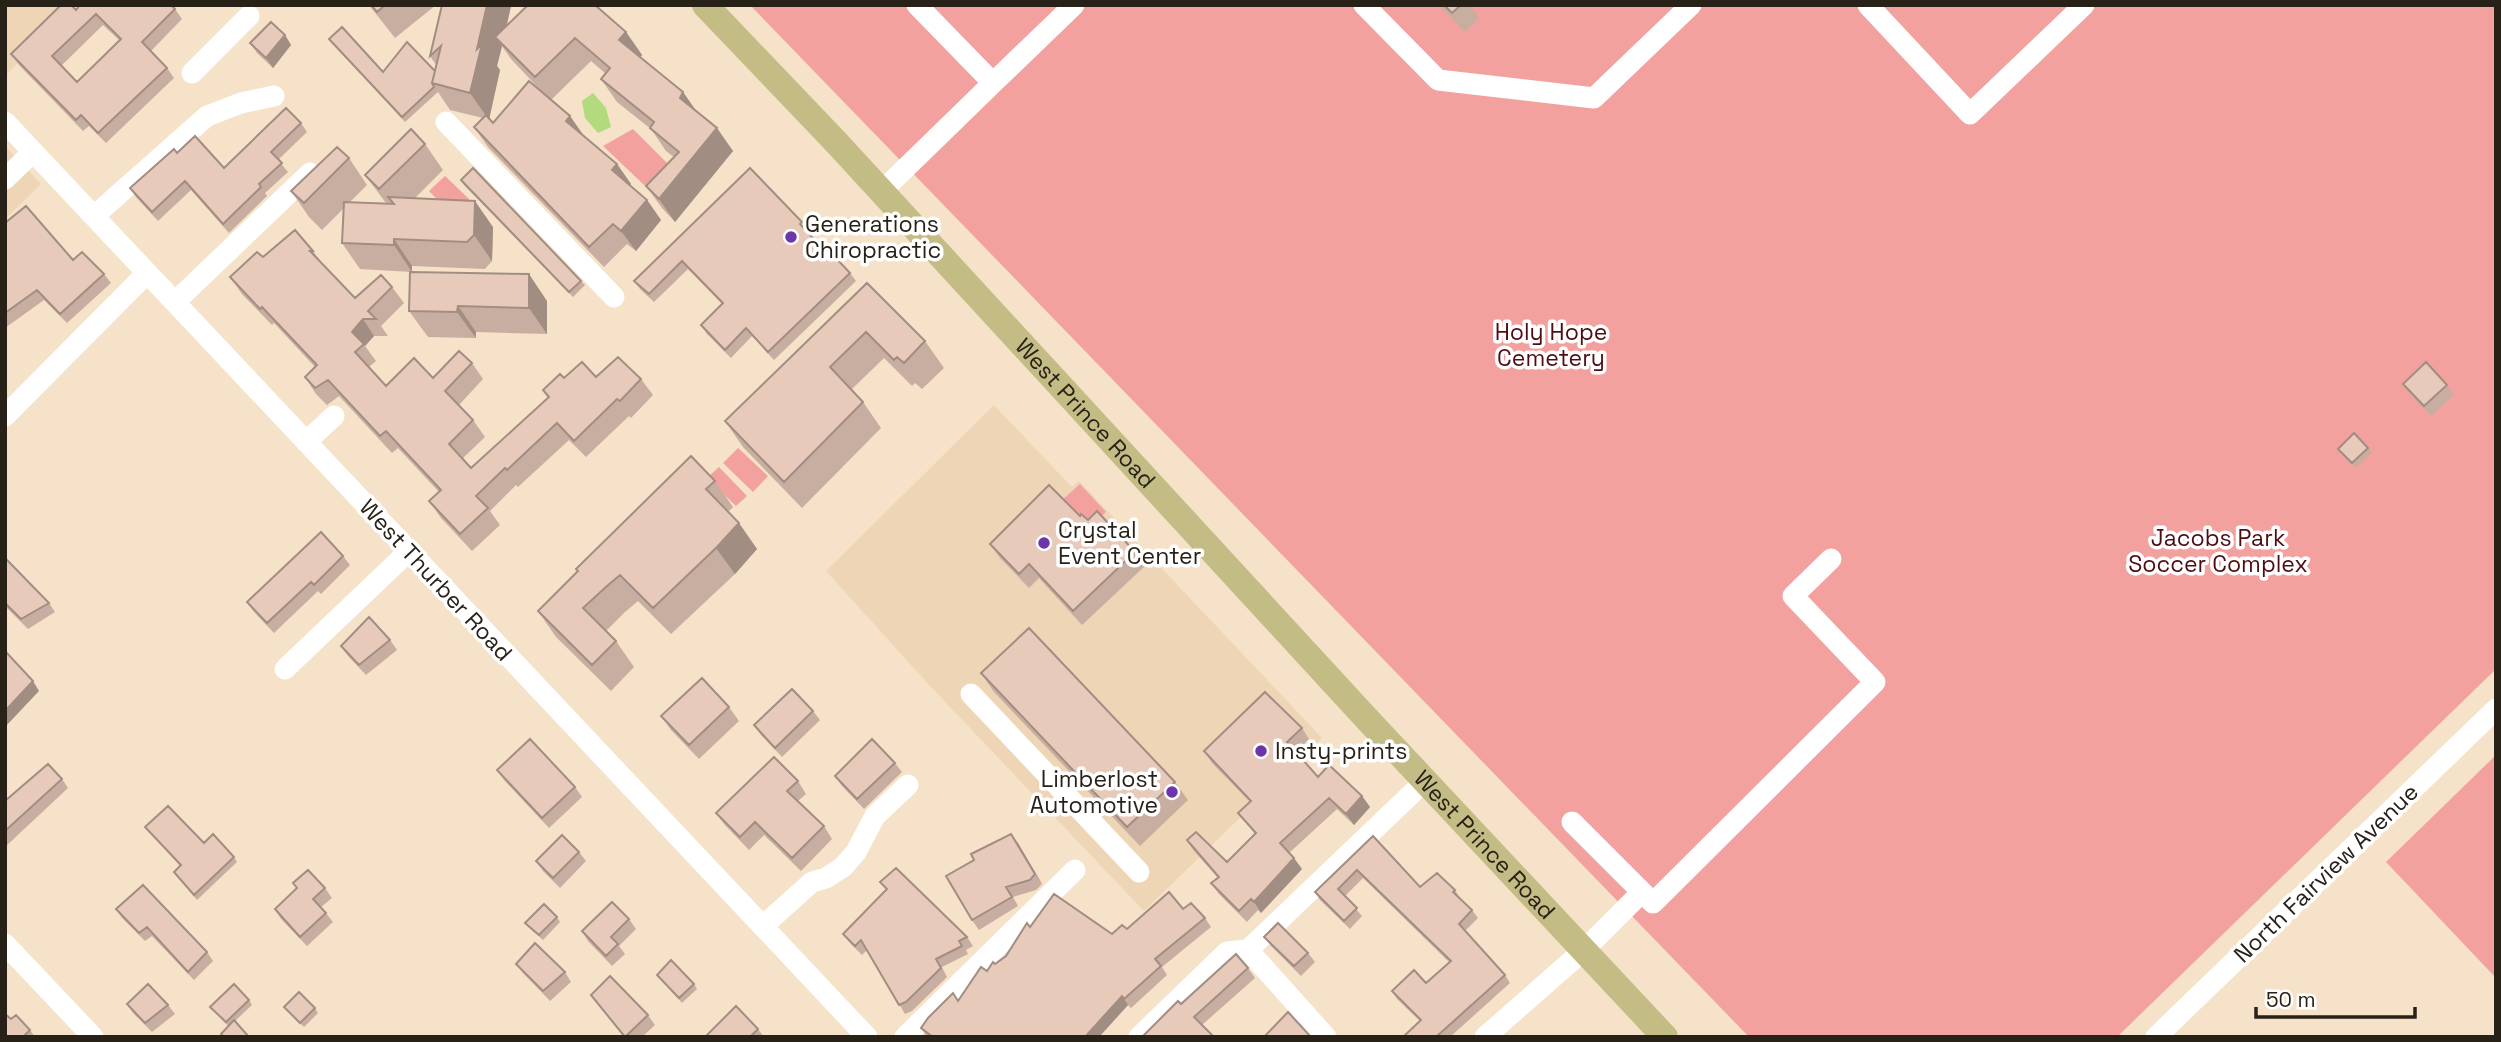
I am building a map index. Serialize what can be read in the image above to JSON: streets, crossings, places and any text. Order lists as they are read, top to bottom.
{
  "streets": {
    "main road": ["West Prince Road"],
    "street": ["West Thurber Road", "North Fairview Avenue"]
  },
  "parks": ["Holy Hope Cemetery", "Jacobs Park Soccer Complex"],
  "places": [
    "Generations Chiropractic",
    "Crystal Event Center",
    "Insty-prints",
    "Limberlost Automotive"
  ],
  "scale_bar": "50 m"
}
